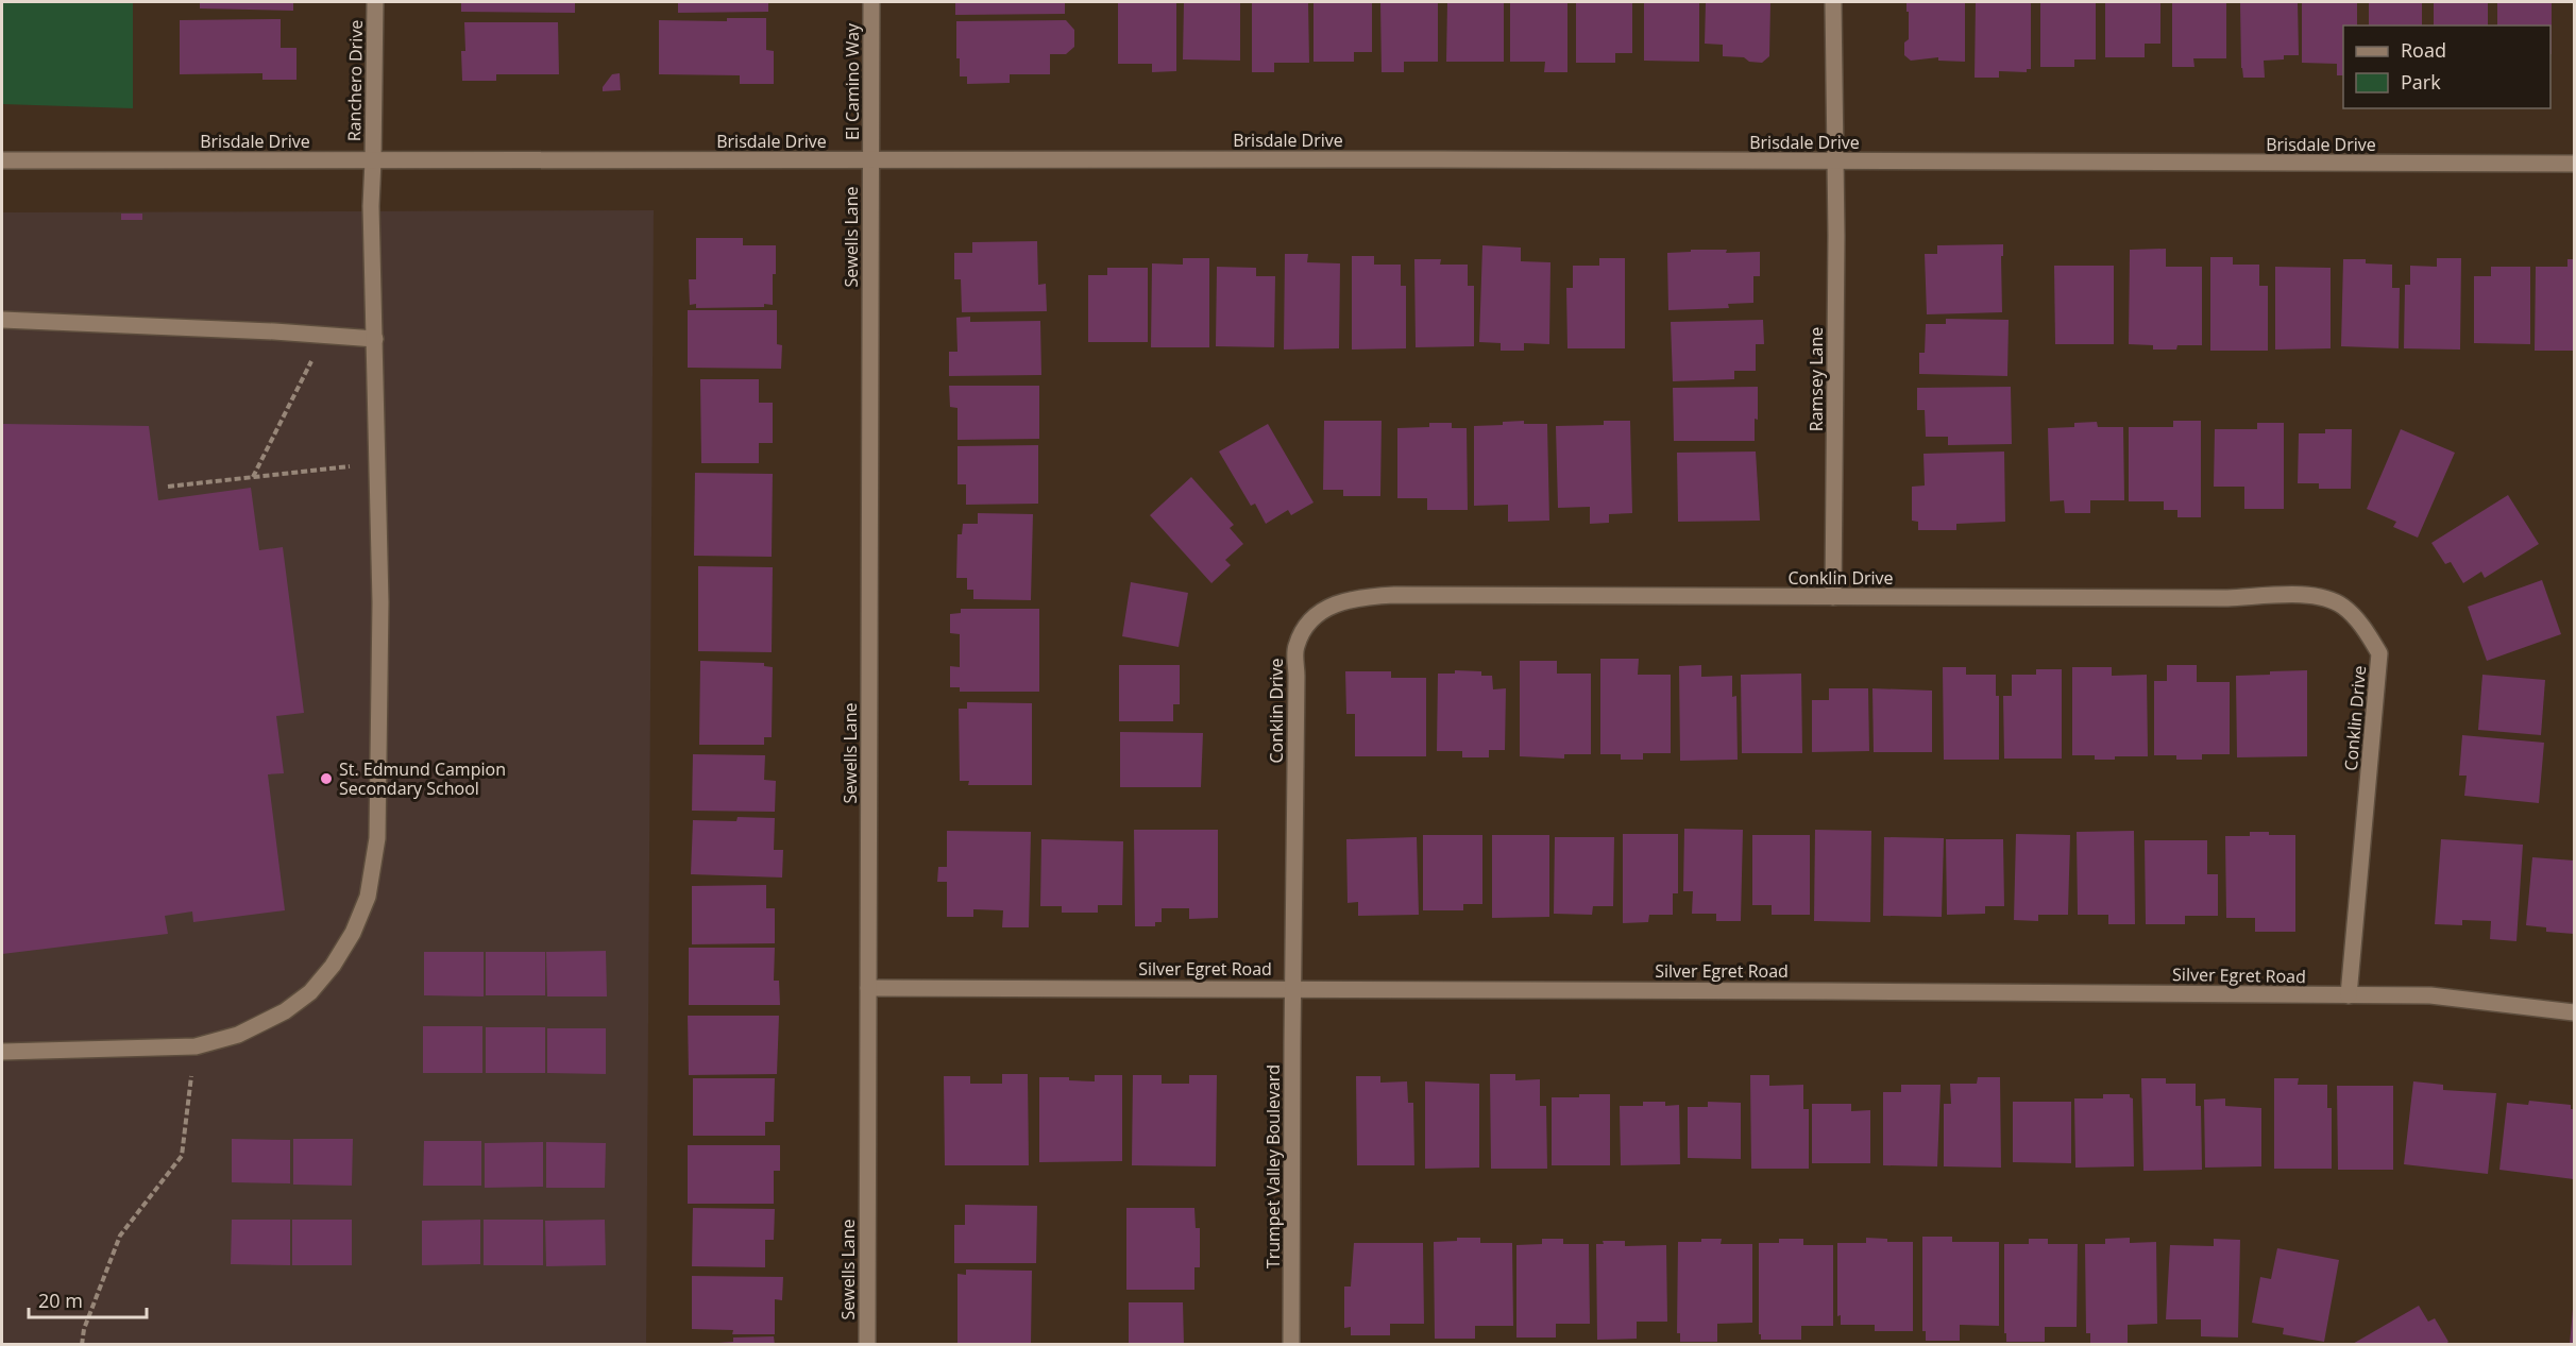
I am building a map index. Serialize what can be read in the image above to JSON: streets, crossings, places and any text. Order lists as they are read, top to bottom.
{
  "streets": {
    "street": [
      "Ranchero Drive",
      "El Camino Way",
      "Brisdale Drive",
      "Sewells Lane",
      "Ramsey Lane",
      "Conklin Drive",
      "Silver Egret Road",
      "Trumpet Valley Boulevard"
    ]
  },
  "crossings": [
    ["Ranchero Drive", "Brisdale Drive"],
    ["El Camino Way", "Brisdale Drive"],
    ["El Camino Way", "Sewells Lane"],
    ["Brisdale Drive", "Sewells Lane"],
    ["Brisdale Drive", "Ramsey Lane"],
    ["Sewells Lane", "Silver Egret Road"],
    ["Ramsey Lane", "Conklin Drive"],
    ["Conklin Drive", "Silver Egret Road"],
    ["Conklin Drive", "Trumpet Valley Boulevard"],
    ["Silver Egret Road", "Trumpet Valley Boulevard"]
  ],
  "places": ["St. Edmund Campion Secondary School"],
  "legend": ["Road", "Park"],
  "scale_bar": "20 m"
}
